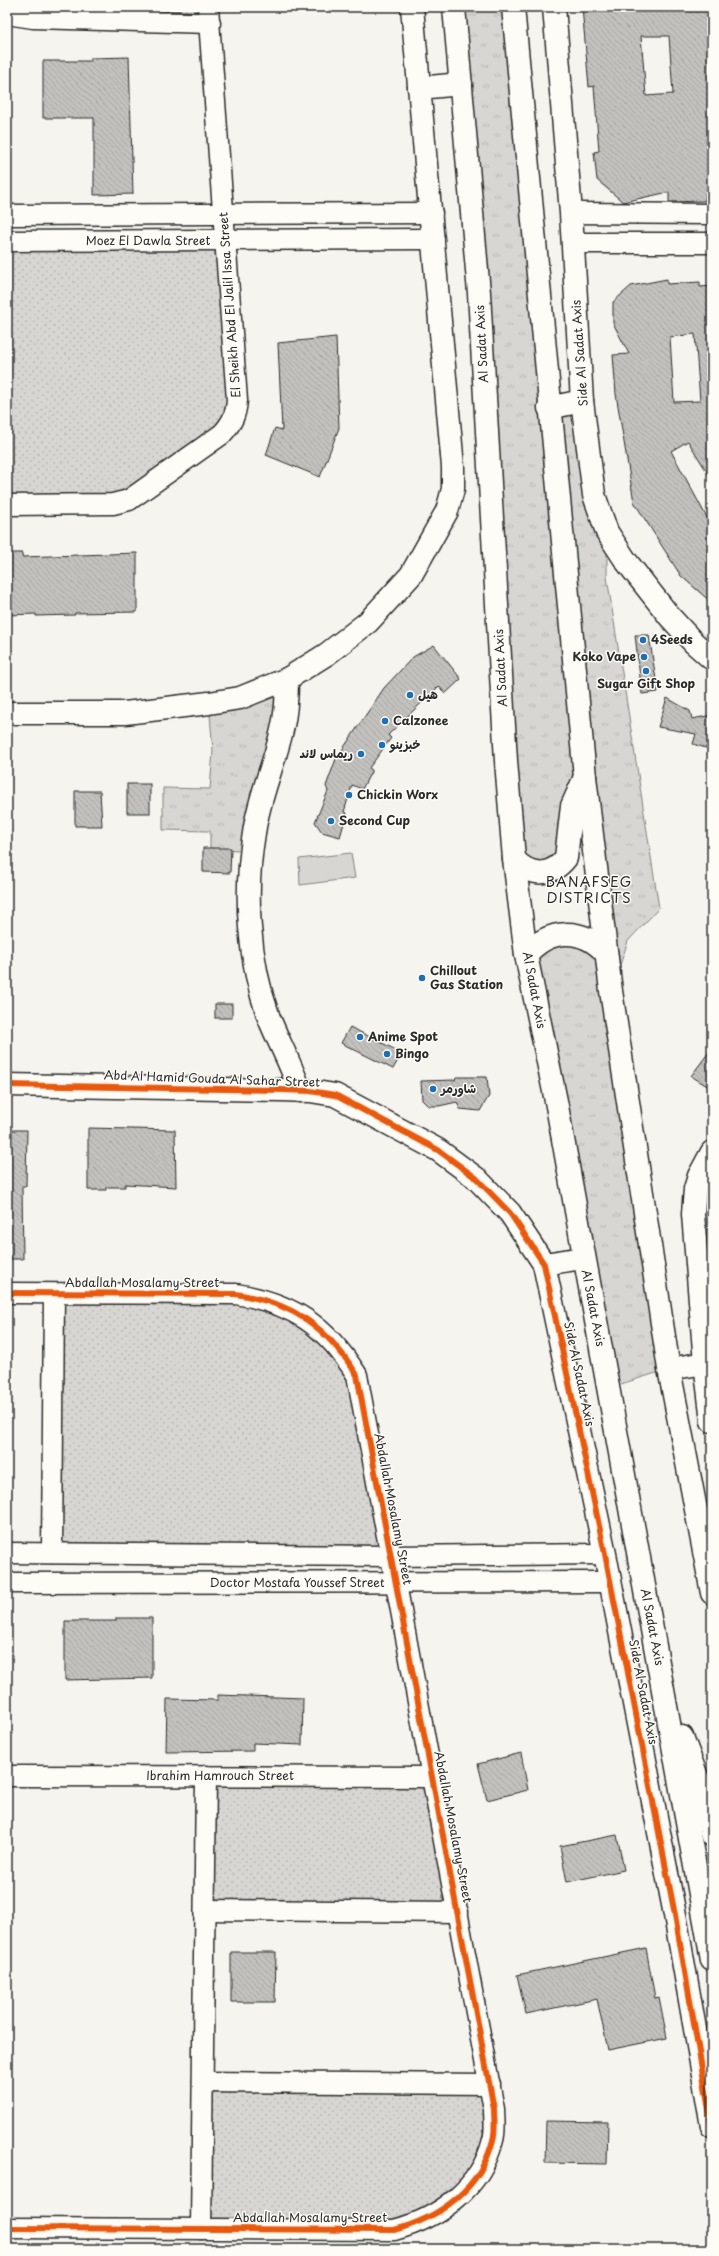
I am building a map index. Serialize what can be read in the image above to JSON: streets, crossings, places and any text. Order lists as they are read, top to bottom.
{
  "streets": {
    "main road": ["Al Sadat Axis", "Side Al Sadat Axis", "Abd Al Hamid Gouda Al Sahar Street"],
    "street": [
      "Moez El Dawla Street",
      "El Sheikh Abd El Jalil Issa Street",
      "Abdallah Mosalamy Street",
      "Doctor Mostafa Youssef Street",
      "Ibrahim Hamrouch Street"
    ]
  },
  "crossings": [
    ["Moez El Dawla Street", "El Sheikh Abd El Jalil Issa Street"],
    ["Side Al Sadat Axis", "Abd Al Hamid Gouda Al Sahar Street"],
    ["Side Al Sadat Axis", "Doctor Mostafa Youssef Street"],
    ["Abdallah Mosalamy Street", "Doctor Mostafa Youssef Street"],
    ["Abdallah Mosalamy Street", "Ibrahim Hamrouch Street"]
  ],
  "districts": ["BANAFSEG DISTRICTS"],
  "places": [
    "4Seeds",
    "Koko Vape",
    "Sugar Gift Shop",
    "هيل",
    "Calzonee",
    "خبزينو",
    "ريماس لاند",
    "Chickin Worx",
    "Second Cup",
    "Chillout Gas Station",
    "Anime Spot",
    "Bingo",
    "شاورمر"
  ]
}
